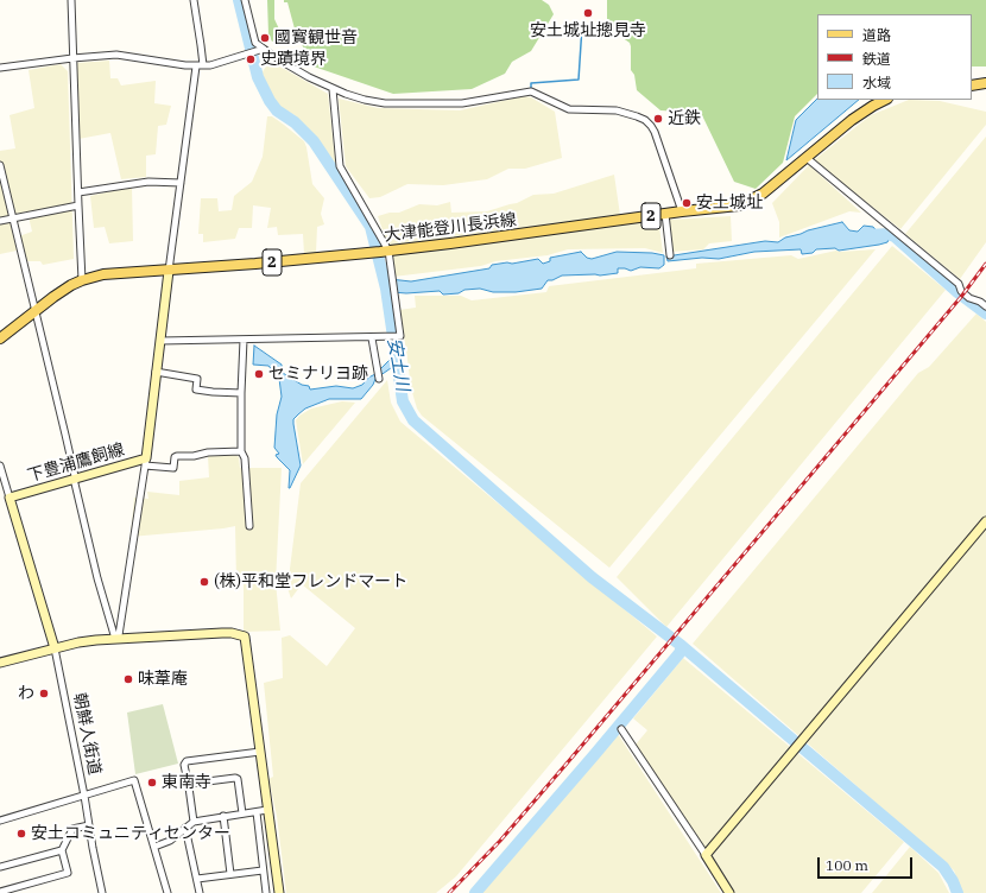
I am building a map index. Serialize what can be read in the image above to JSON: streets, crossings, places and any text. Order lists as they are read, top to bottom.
{
  "streets": {
    "main road": ["2", "大津能登川長浜線", "下豊浦鷹飼線"],
    "street": ["朝鮮人街道"]
  },
  "crossings": [
    ["大津能登川長浜線", "下豊浦鷹飼線"],
    ["下豊浦鷹飼線", "朝鮮人街道"]
  ],
  "water": ["安土川"],
  "places": [
    "安土城址摠見寺",
    "國寳観世音",
    "史蹟境界",
    "近鉄",
    "安土城址",
    "セミナリヨ跡",
    "(株)平和堂フレンドマート",
    "味葦庵",
    "わ",
    "東南寺",
    "安土コミュニティセンター"
  ],
  "legend": ["道路", "鉄道", "水域"],
  "scale_bar": "100 m"
}
